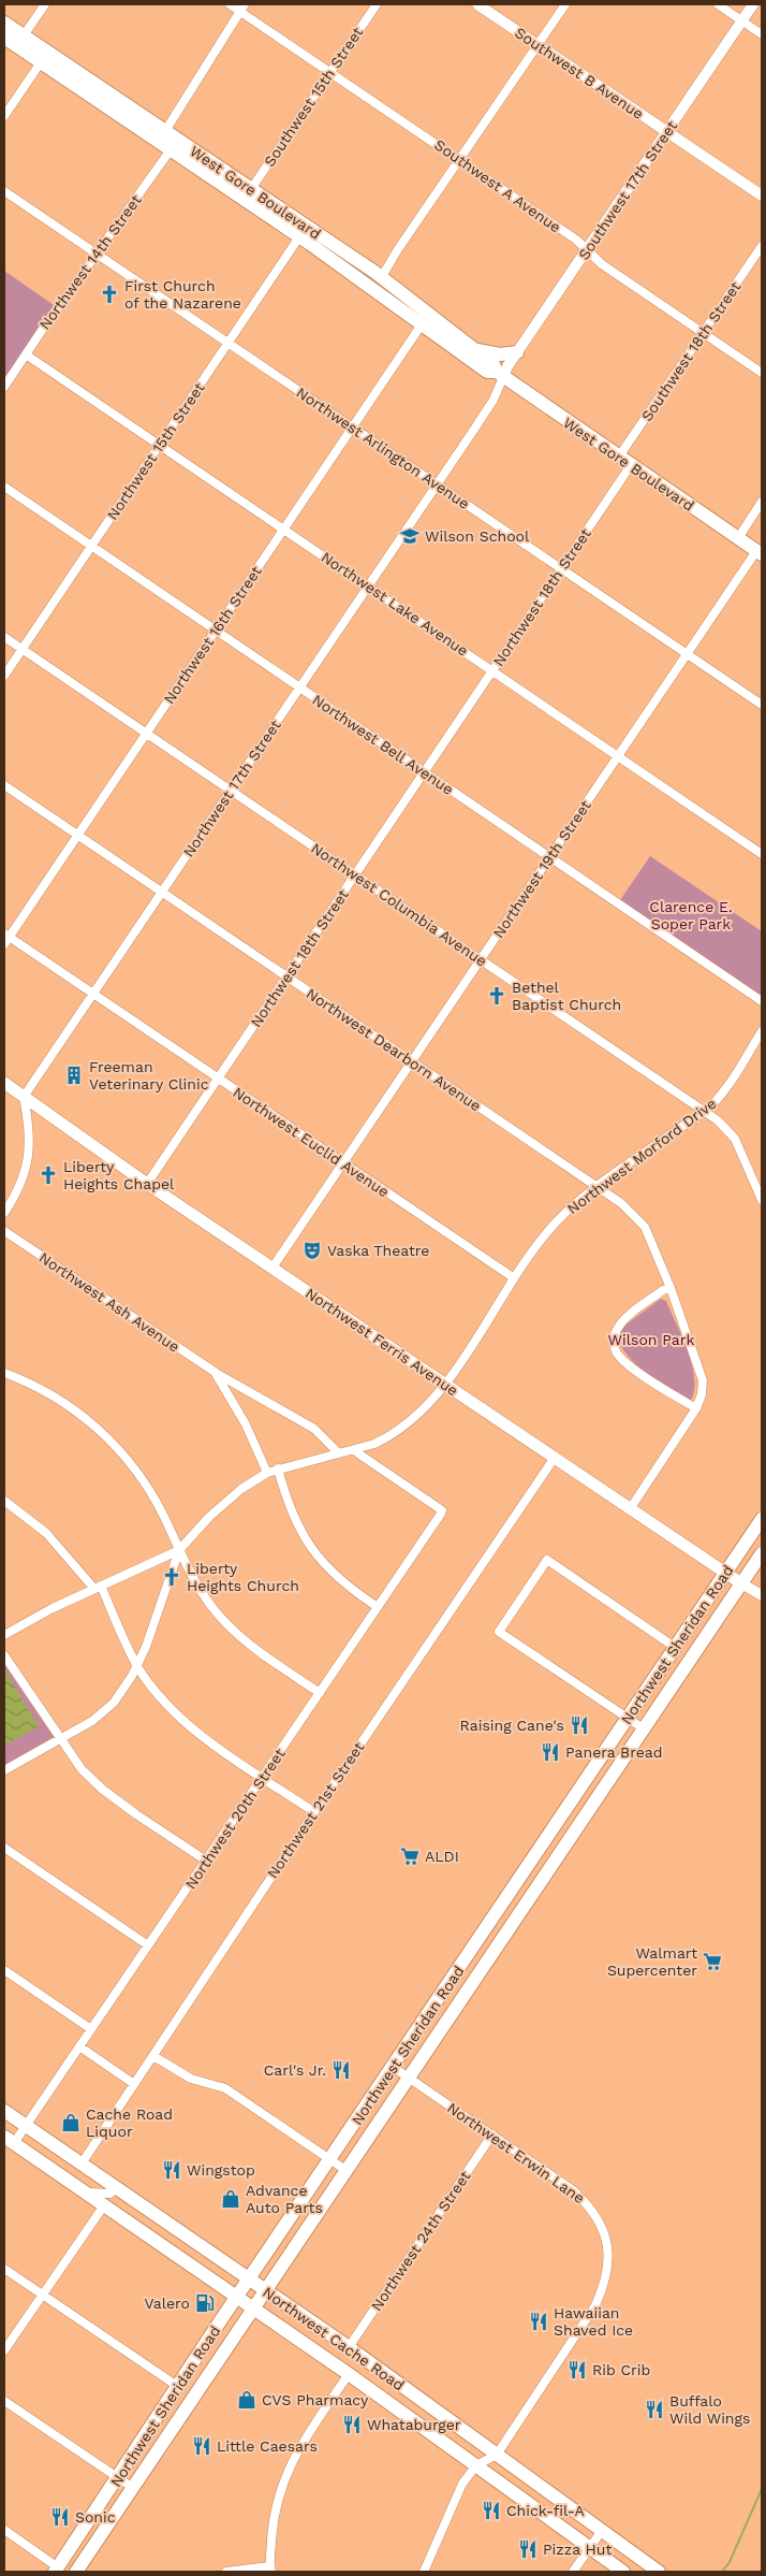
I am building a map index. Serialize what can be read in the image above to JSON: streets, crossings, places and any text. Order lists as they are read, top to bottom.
{
  "streets": {
    "main road": [
      "West Gore Boulevard",
      "Northwest Ferris Avenue",
      "Northwest Sheridan Road",
      "Northwest Cache Road"
    ],
    "street": [
      "Southwest B Avenue",
      "Southwest 15th Street",
      "Southwest A Avenue",
      "Southwest 17th Street",
      "Northwest 14th Street",
      "Southwest 18th Street",
      "Northwest Arlington Avenue",
      "Northwest 15th Street",
      "Northwest 18th Street",
      "Northwest Lake Avenue",
      "Northwest 16th Street",
      "Northwest Bell Avenue",
      "Northwest 17th Street",
      "Northwest 19th Street",
      "Northwest Columbia Avenue",
      "Northwest Dearborn Avenue",
      "Northwest Euclid Avenue",
      "Northwest Morford Drive",
      "Northwest Ash Avenue",
      "Northwest 21st Street",
      "Northwest 20th Street",
      "Northwest Erwin Lane",
      "Northwest 24th Street"
    ]
  },
  "crossings": [
    ["Southwest B Avenue", "Southwest 17th Street"],
    ["Southwest 15th Street", "Southwest A Avenue"],
    ["Southwest 15th Street", "West Gore Boulevard"],
    ["Southwest A Avenue", "Southwest 17th Street"],
    ["Southwest A Avenue", "Southwest 18th Street"],
    ["Southwest 17th Street", "West Gore Boulevard"],
    ["Southwest 17th Street", "Northwest 17th Street"],
    ["West Gore Boulevard", "Northwest 14th Street"],
    ["West Gore Boulevard", "Southwest 18th Street"],
    ["West Gore Boulevard", "Northwest 15th Street"],
    ["West Gore Boulevard", "Northwest 18th Street"],
    ["West Gore Boulevard", "Northwest 16th Street"],
    ["West Gore Boulevard", "Northwest 17th Street"],
    ["West Gore Boulevard", "Northwest 19th Street"],
    ["Northwest 14th Street", "Northwest Arlington Avenue"],
    ["Northwest 14th Street", "Northwest Lake Avenue"],
    ["Northwest Arlington Avenue", "Northwest 15th Street"],
    ["Northwest Arlington Avenue", "Northwest 18th Street"],
    ["Northwest Arlington Avenue", "Northwest 16th Street"],
    ["Northwest Arlington Avenue", "Northwest 17th Street"],
    ["Northwest Arlington Avenue", "Northwest 19th Street"],
    ["Northwest 15th Street", "Northwest Lake Avenue"],
    ["Northwest 15th Street", "Northwest Bell Avenue"],
    ["Northwest 15th Street", "Northwest Columbia Avenue"],
    ["Northwest 18th Street", "Northwest Lake Avenue"],
    ["Northwest 18th Street", "Northwest Bell Avenue"],
    ["Northwest 18th Street", "Northwest Columbia Avenue"],
    ["Northwest 18th Street", "Northwest Dearborn Avenue"],
    ["Northwest 18th Street", "Northwest Euclid Avenue"],
    ["Northwest 18th Street", "Northwest Ferris Avenue"],
    ["Northwest Lake Avenue", "Northwest 16th Street"],
    ["Northwest Lake Avenue", "Northwest 17th Street"],
    ["Northwest Lake Avenue", "Northwest 19th Street"],
    ["Northwest 16th Street", "Northwest Bell Avenue"],
    ["Northwest 16th Street", "Northwest Columbia Avenue"],
    ["Northwest 16th Street", "Northwest Dearborn Avenue"],
    ["Northwest 16th Street", "Northwest Euclid Avenue"],
    ["Northwest Bell Avenue", "Northwest 17th Street"],
    ["Northwest Bell Avenue", "Northwest 19th Street"],
    ["Northwest 17th Street", "Northwest Columbia Avenue"],
    ["Northwest 17th Street", "Northwest Dearborn Avenue"],
    ["Northwest 17th Street", "Northwest Euclid Avenue"],
    ["Northwest 17th Street", "Northwest Ferris Avenue"],
    ["Northwest 19th Street", "Northwest Columbia Avenue"],
    ["Northwest 19th Street", "Northwest Dearborn Avenue"],
    ["Northwest 19th Street", "Northwest Euclid Avenue"],
    ["Northwest 19th Street", "Northwest Ferris Avenue"],
    ["Northwest Columbia Avenue", "Northwest Morford Drive"],
    ["Northwest Dearborn Avenue", "Northwest Morford Drive"],
    ["Northwest Dearborn Avenue", "Northwest Ferris Avenue"],
    ["Northwest Euclid Avenue", "Northwest Morford Drive"],
    ["Northwest Morford Drive", "Northwest Ash Avenue"],
    ["Northwest Morford Drive", "Northwest Ferris Avenue"],
    ["Northwest Morford Drive", "Northwest 20th Street"],
    ["Northwest Ferris Avenue", "Northwest Sheridan Road"],
    ["Northwest Ferris Avenue", "Northwest 21st Street"],
    ["Northwest Sheridan Road", "Northwest Erwin Lane"],
    ["Northwest Sheridan Road", "Northwest Cache Road"],
    ["Northwest 21st Street", "Northwest Cache Road"],
    ["Northwest 20th Street", "Northwest Cache Road"],
    ["Northwest Erwin Lane", "Northwest 24th Street"],
    ["Northwest Erwin Lane", "Northwest Cache Road"],
    ["Northwest 24th Street", "Northwest Cache Road"]
  ],
  "parks": ["Clarence E. Soper Park", "Wilson Park"],
  "places": {
    "church": [
      "First Church of the Nazarene",
      "Bethel Baptist Church",
      "Liberty Heights Chapel",
      "Liberty Heights Church"
    ],
    "school or university": ["Wilson School"],
    "building": ["Freeman Veterinary Clinic"],
    "theatre": ["Vaska Theatre"],
    "restaurant": [
      "Raising Cane's",
      "Panera Bread",
      "Carl's Jr.",
      "Wingstop",
      "Hawaiian Shaved Ice",
      "Rib Crib",
      "Buffalo Wild Wings",
      "Whataburger",
      "Little Caesars",
      "Chick-fil-A",
      "Sonic",
      "Pizza Hut"
    ],
    "supermarket": ["ALDI", "Walmart Supercenter"],
    "shop": ["Cache Road Liquor", "Advance Auto Parts", "CVS Pharmacy"],
    "fuel station": ["Valero"]
  }
}
